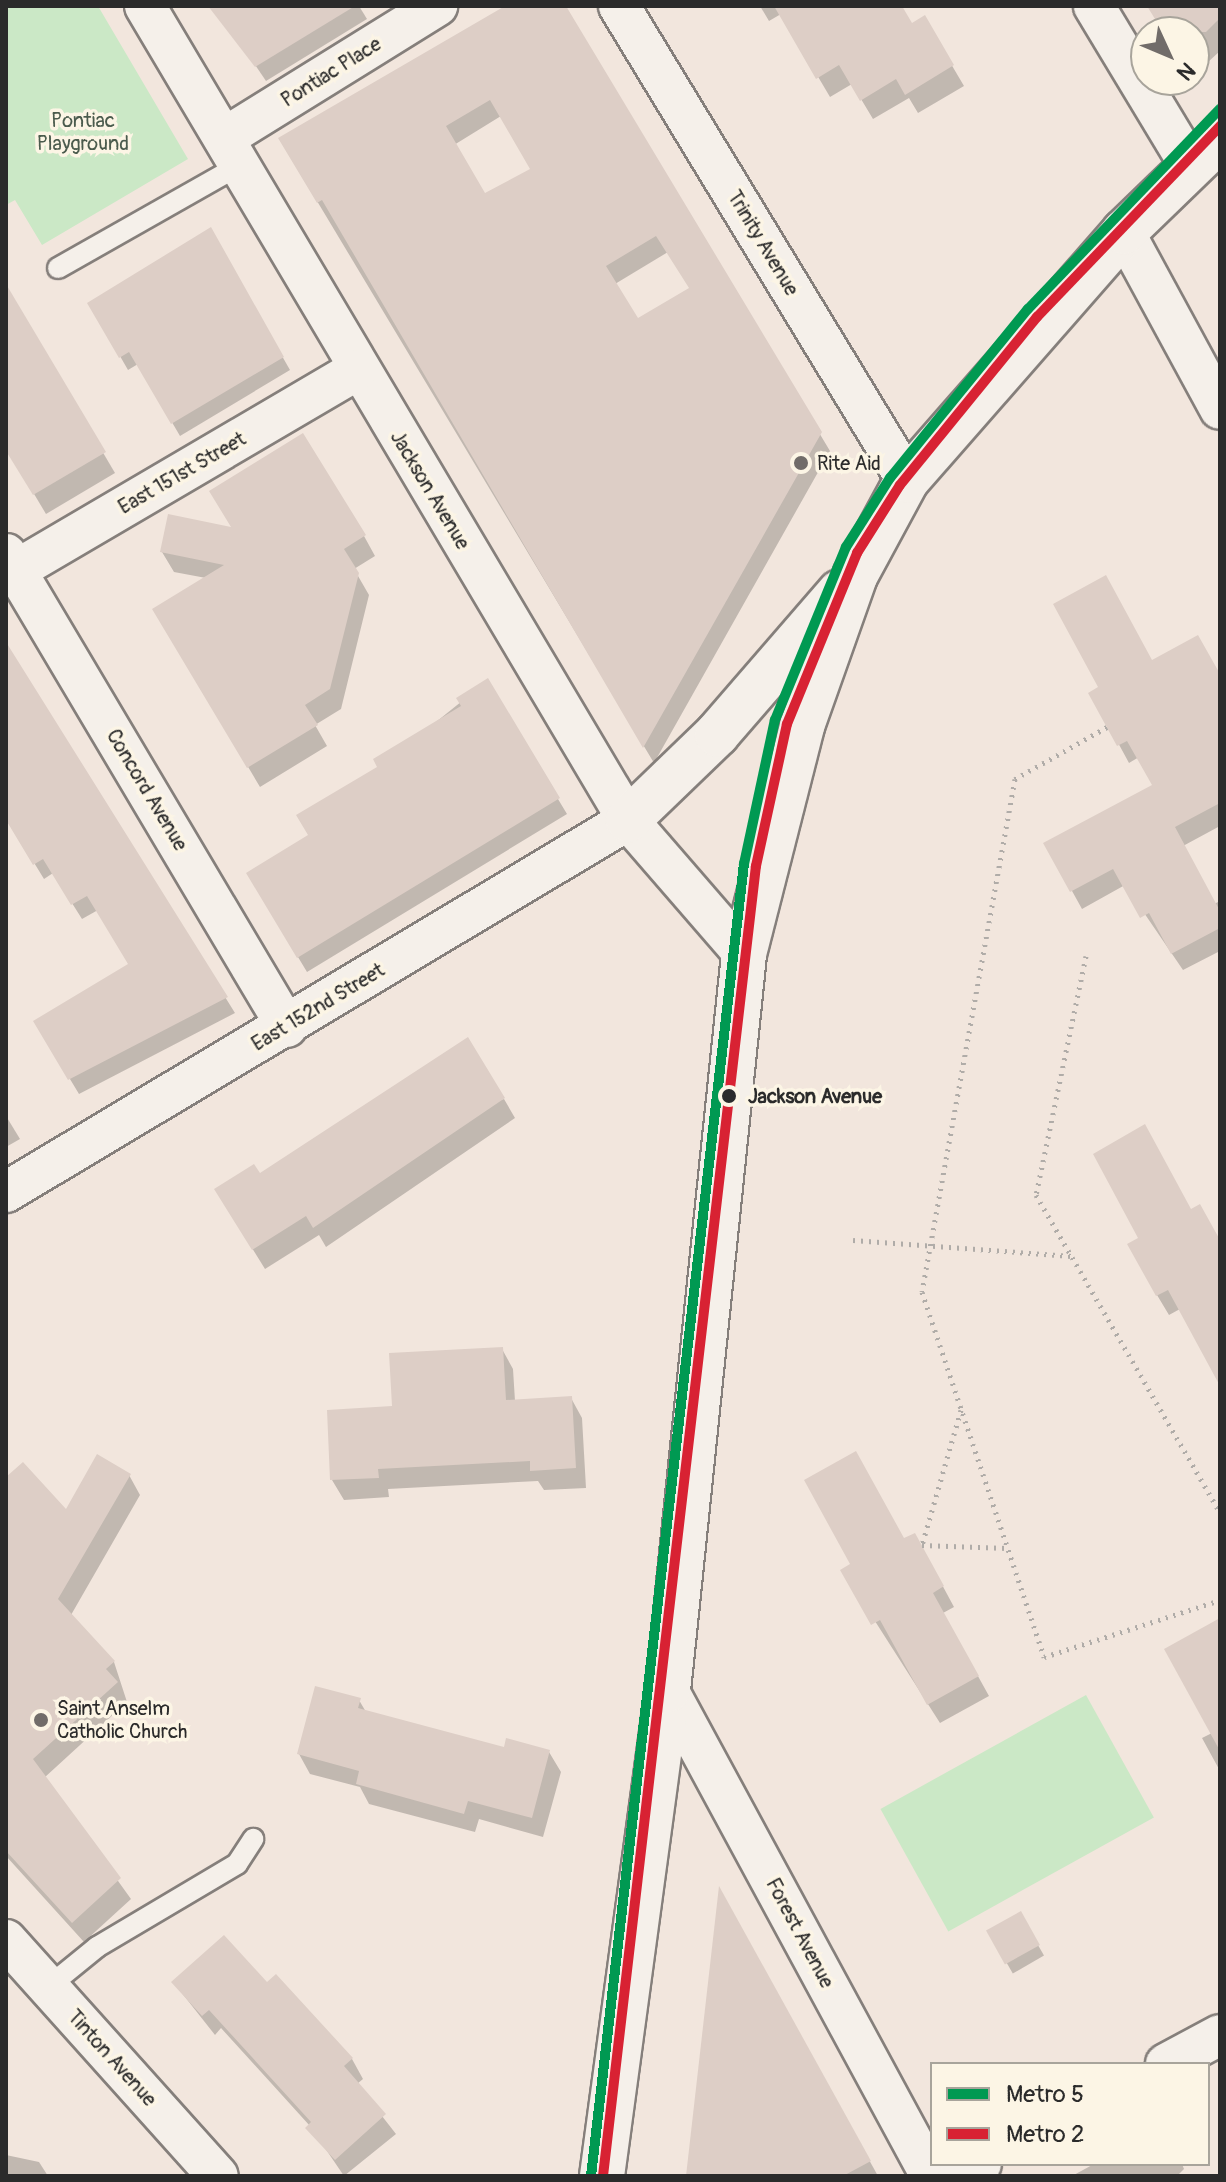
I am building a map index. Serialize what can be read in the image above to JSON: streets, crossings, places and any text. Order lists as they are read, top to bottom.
{
  "streets": {
    "street": [
      "Pontiac Place",
      "Trinity Avenue",
      "East 151st Street",
      "Jackson Avenue",
      "Concord Avenue",
      "East 152nd Street",
      "Forest Avenue",
      "Tinton Avenue"
    ]
  },
  "crossings": [
    ["Pontiac Place", "Jackson Avenue"],
    ["East 151st Street", "Jackson Avenue"],
    ["East 151st Street", "Concord Avenue"],
    ["Jackson Avenue", "East 152nd Street"],
    ["Concord Avenue", "East 152nd Street"]
  ],
  "parks": ["Pontiac Playground"],
  "places": ["Rite Aid", "Jackson Avenue", "Saint Anselm Catholic Church"],
  "lines": ["metro line 5", "metro line 2"],
  "legend": ["Metro 5", "Metro 2"],
  "north": "bottom right"
}
